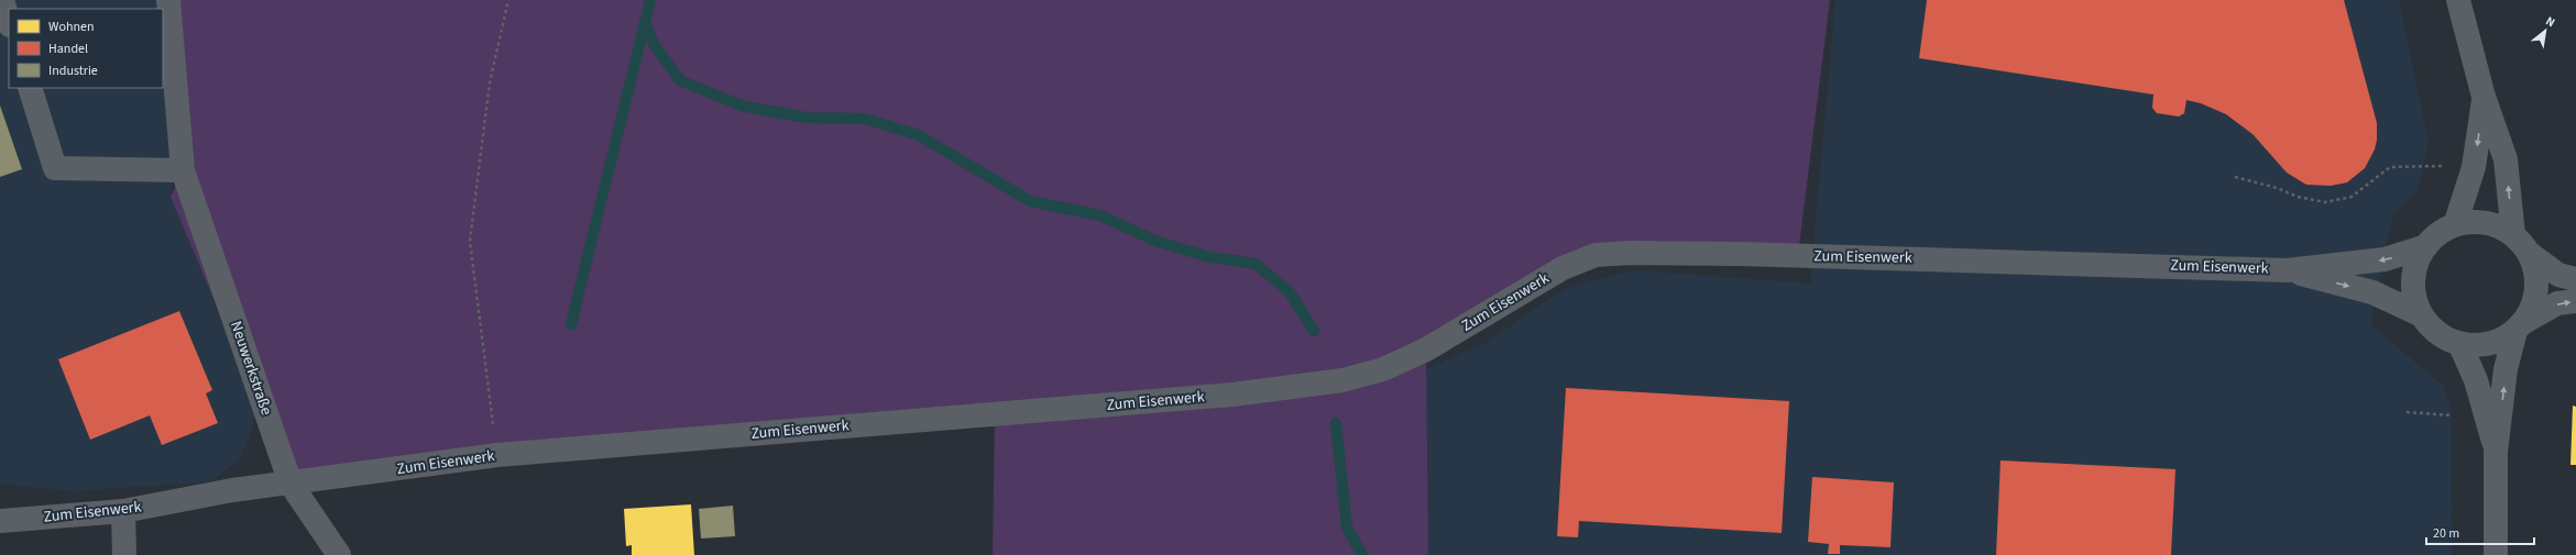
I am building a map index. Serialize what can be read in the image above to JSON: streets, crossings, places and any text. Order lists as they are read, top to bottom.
{
  "streets": {
    "street": ["Zum Eisenwerk", "Neuwerkstraße"]
  },
  "crossings": [
    ["Zum Eisenwerk", "Neuwerkstraße"]
  ],
  "legend": ["Wohnen", "Handel", "Industrie"],
  "scale_bar": "20 m",
  "north": "top right"
}
